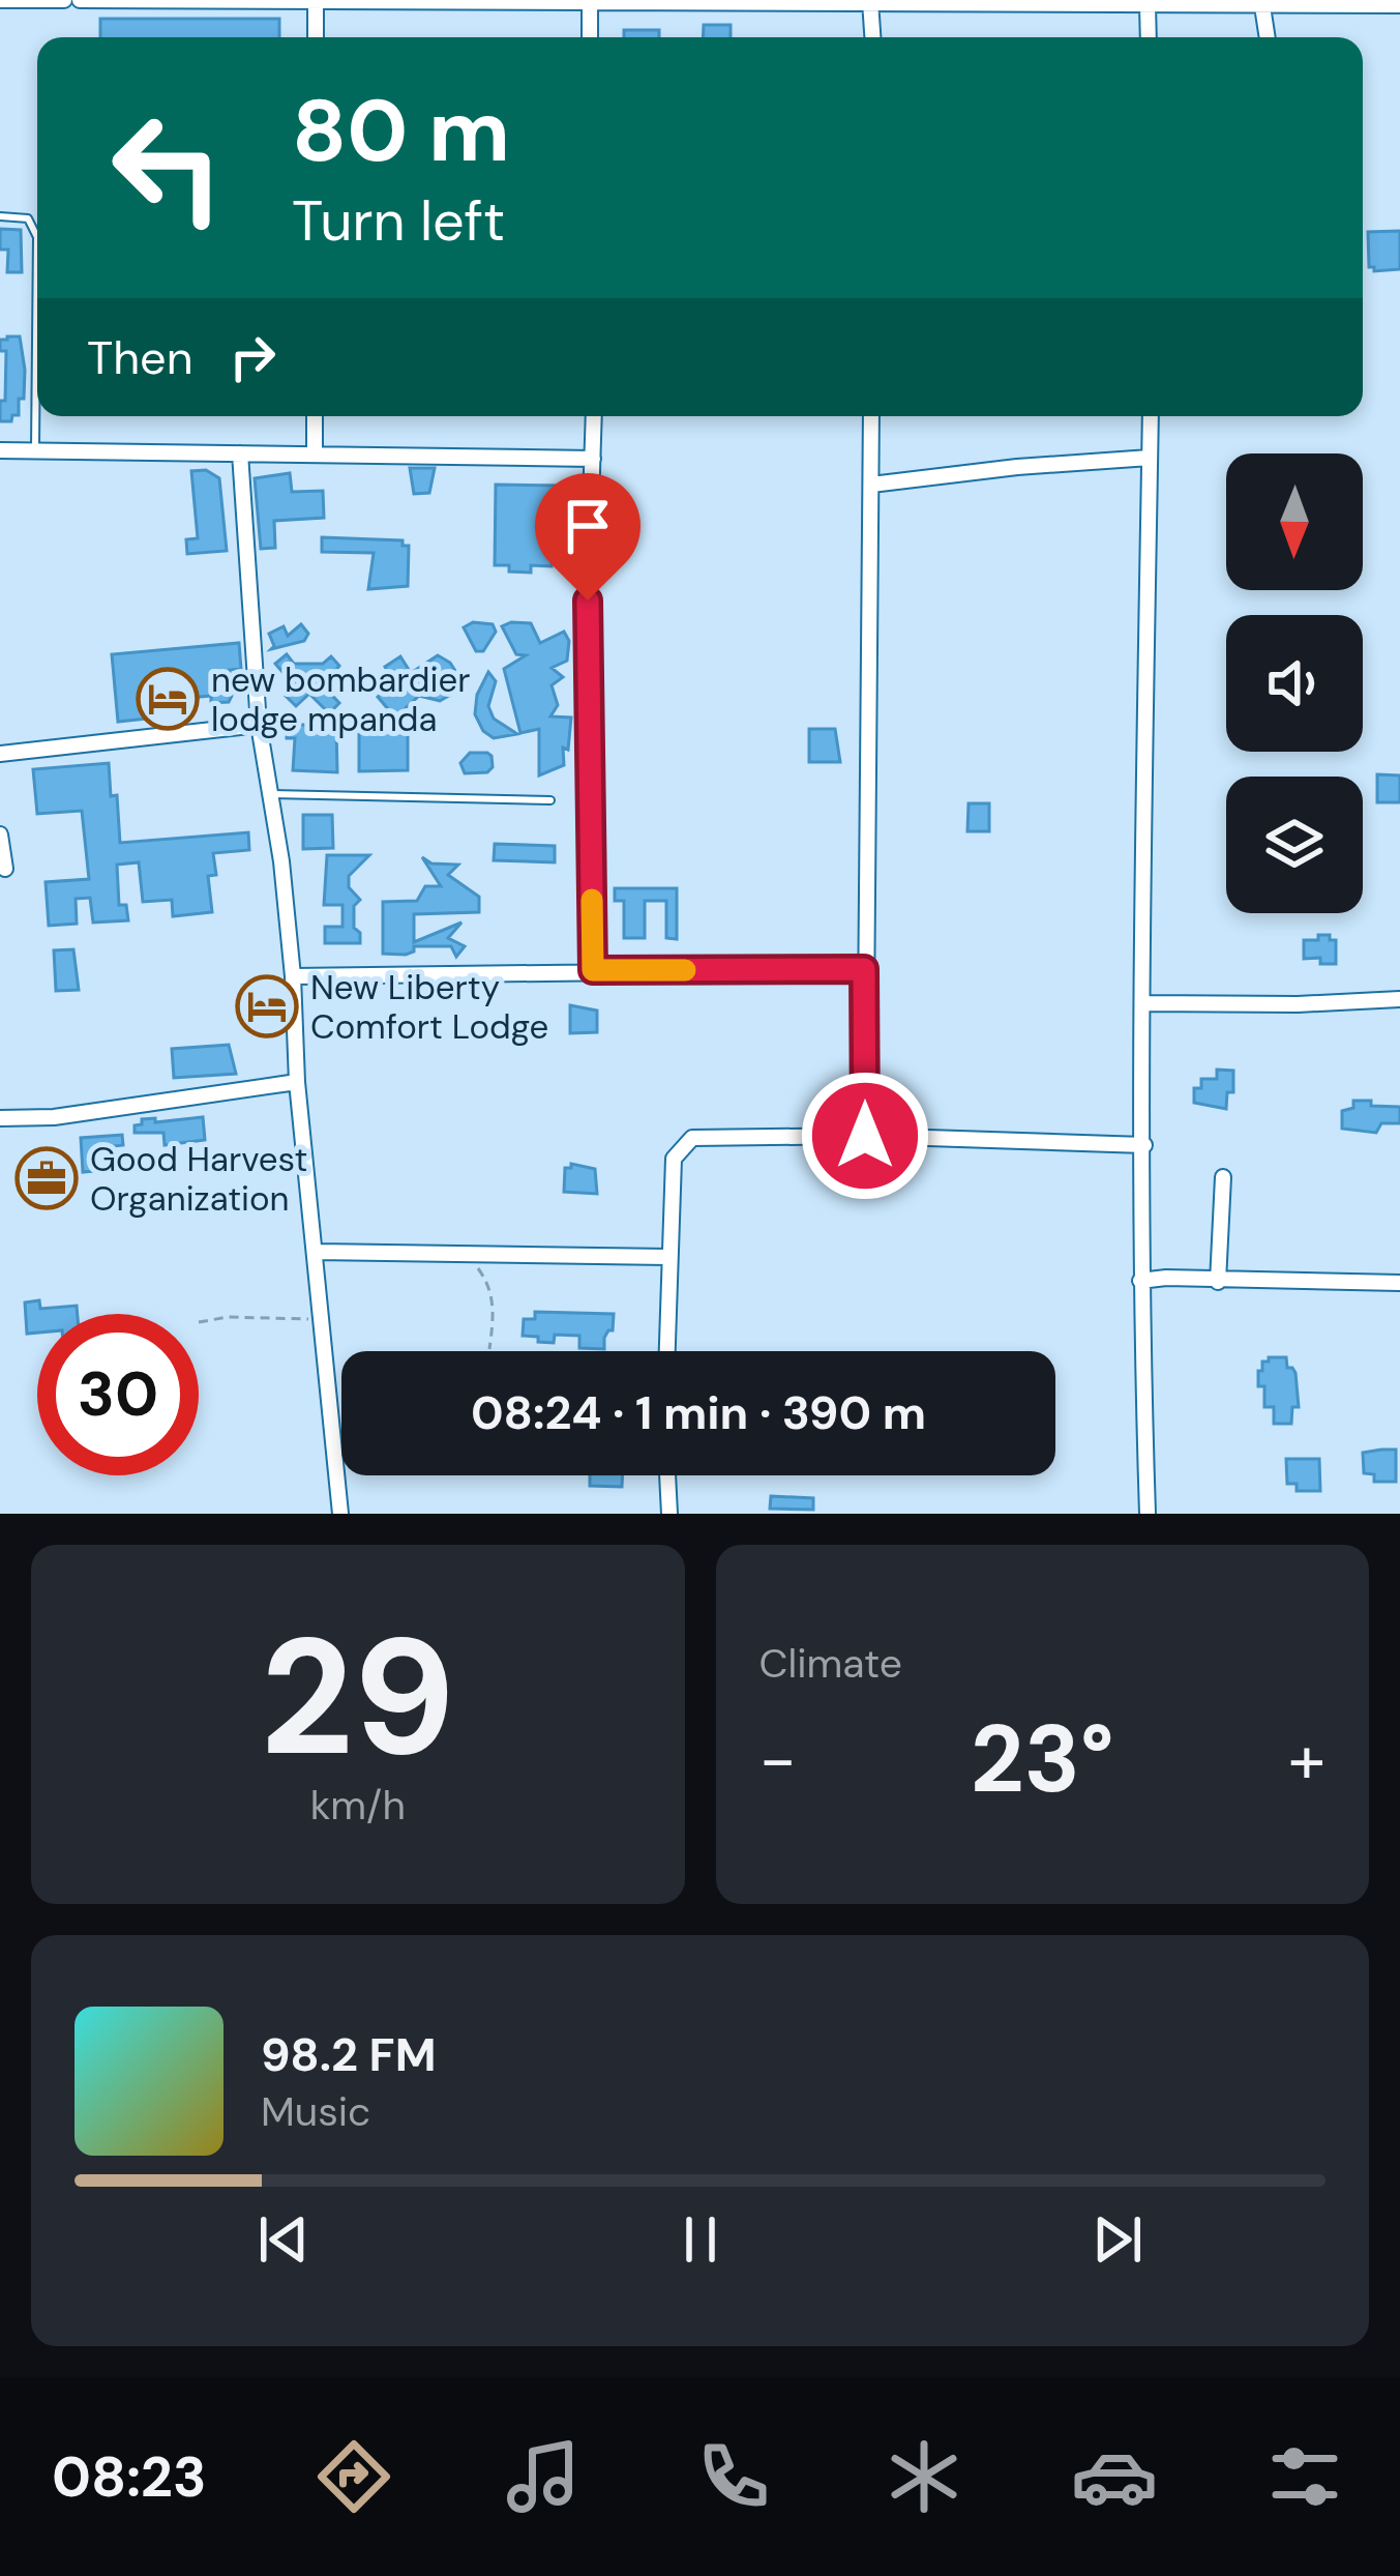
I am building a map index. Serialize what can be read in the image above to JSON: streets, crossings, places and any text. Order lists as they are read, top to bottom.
{
  "places": {
    "hotel": ["new bombardier lodge mpanda", "New Liberty Comfort Lodge"],
    "office": ["Good Harvest Organization"]
  },
  "north": "bottom",
  "page": {
    "turn": ["80 m", "Turn left"],
    "then": "Then",
    "limit": "30",
    "trip": "08:24 · 1 min · 390 m",
    "tile": [
      ["29", "km/h"],
      "Climate"
    ],
    "heat": ["−", "23°", "+"],
    "song": ["98.2 FM", "Music"],
    "tabs": "08:23"
  }
}
